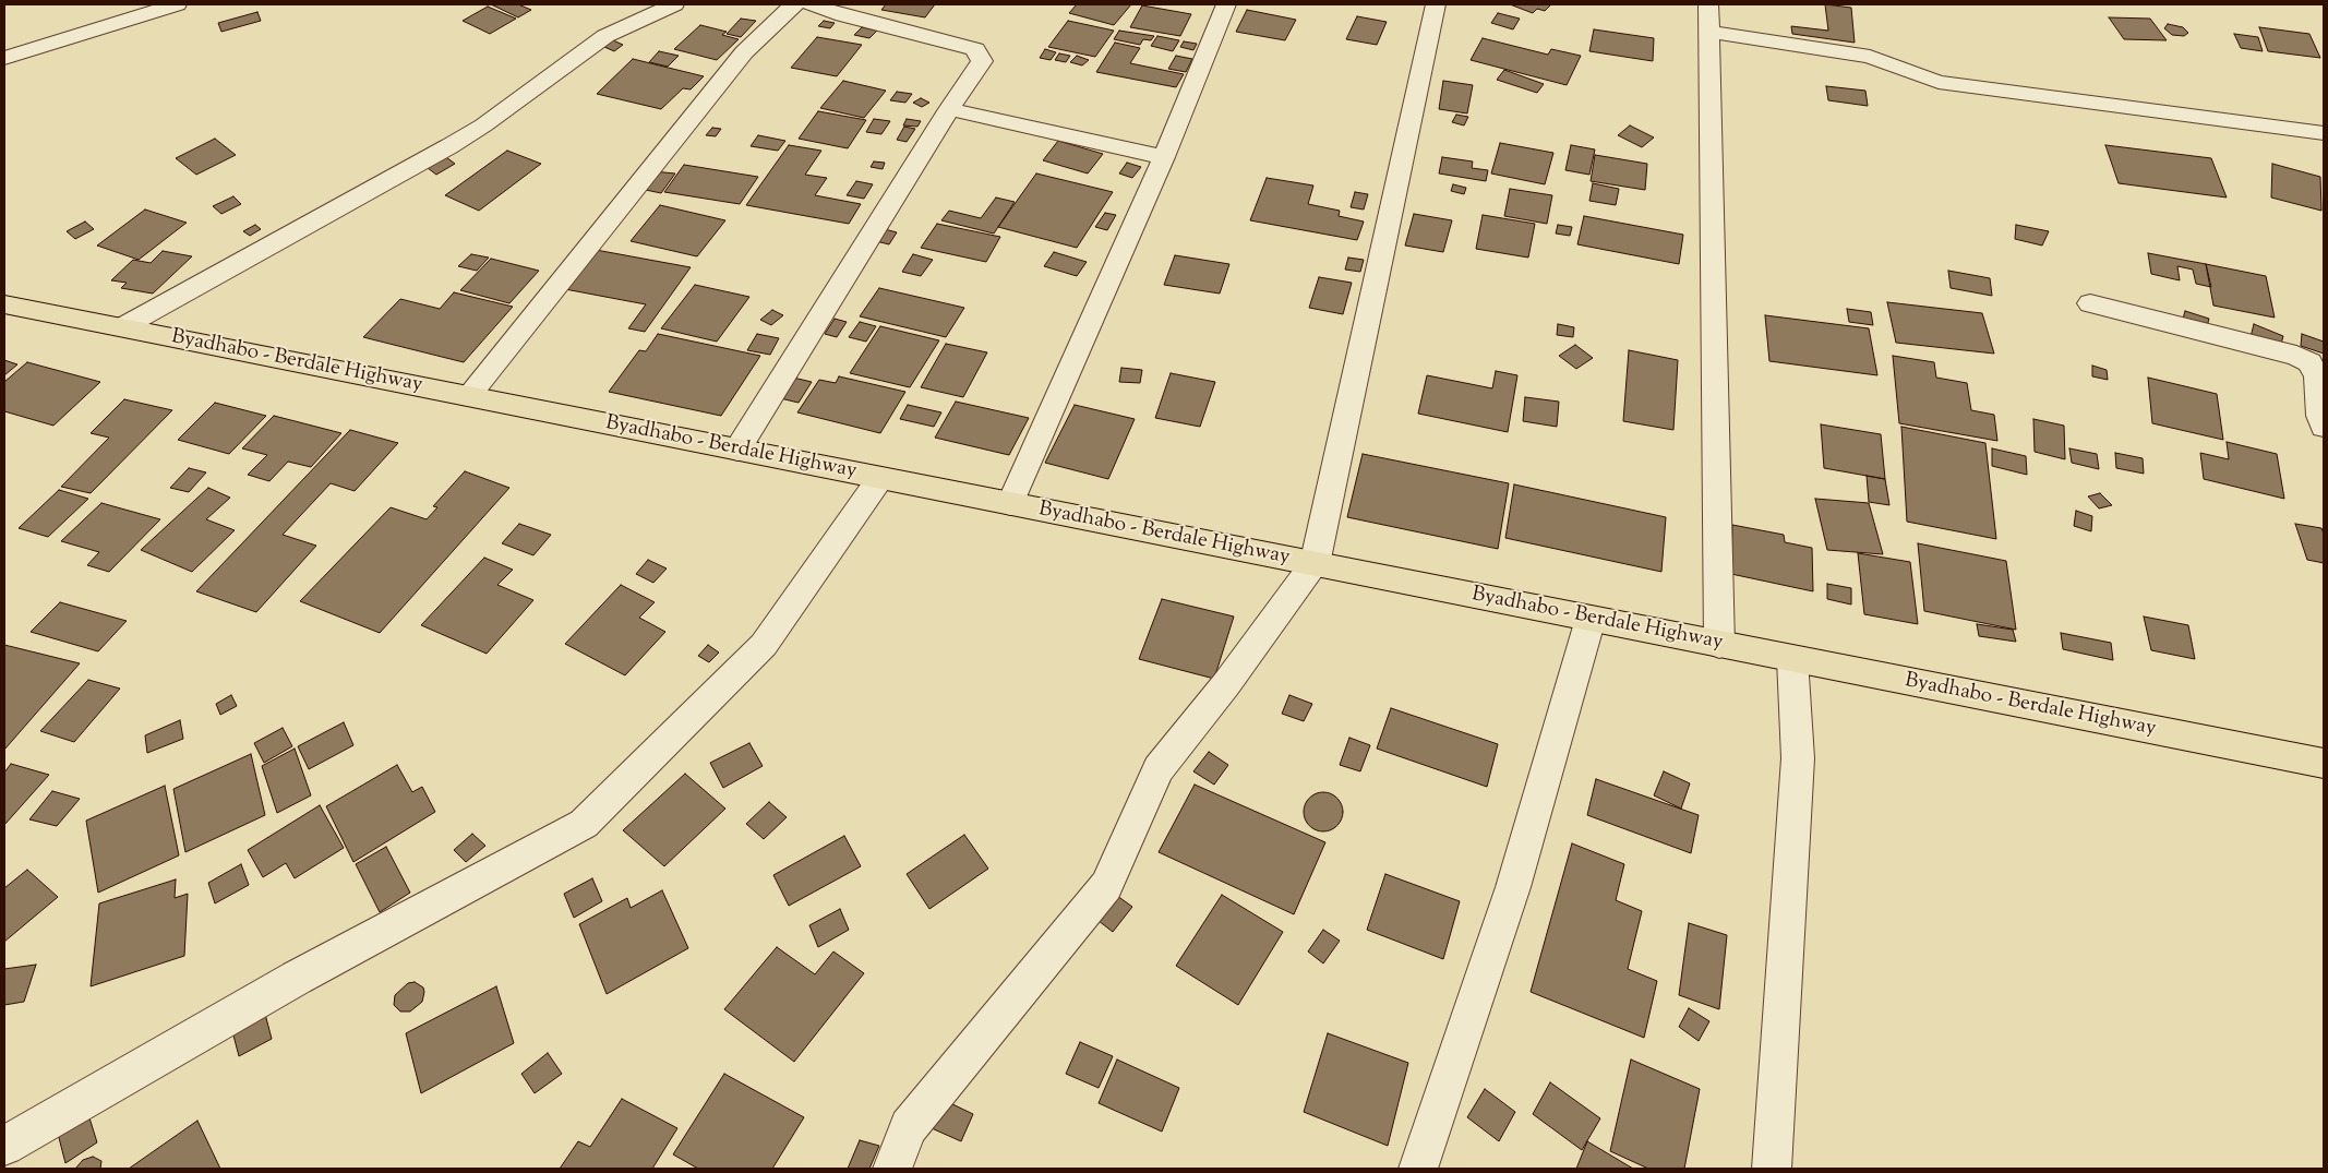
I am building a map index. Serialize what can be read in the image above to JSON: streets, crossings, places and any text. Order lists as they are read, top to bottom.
{
  "streets": {
    "main road": ["Byadhabo - Berdale Highway"]
  }
}
